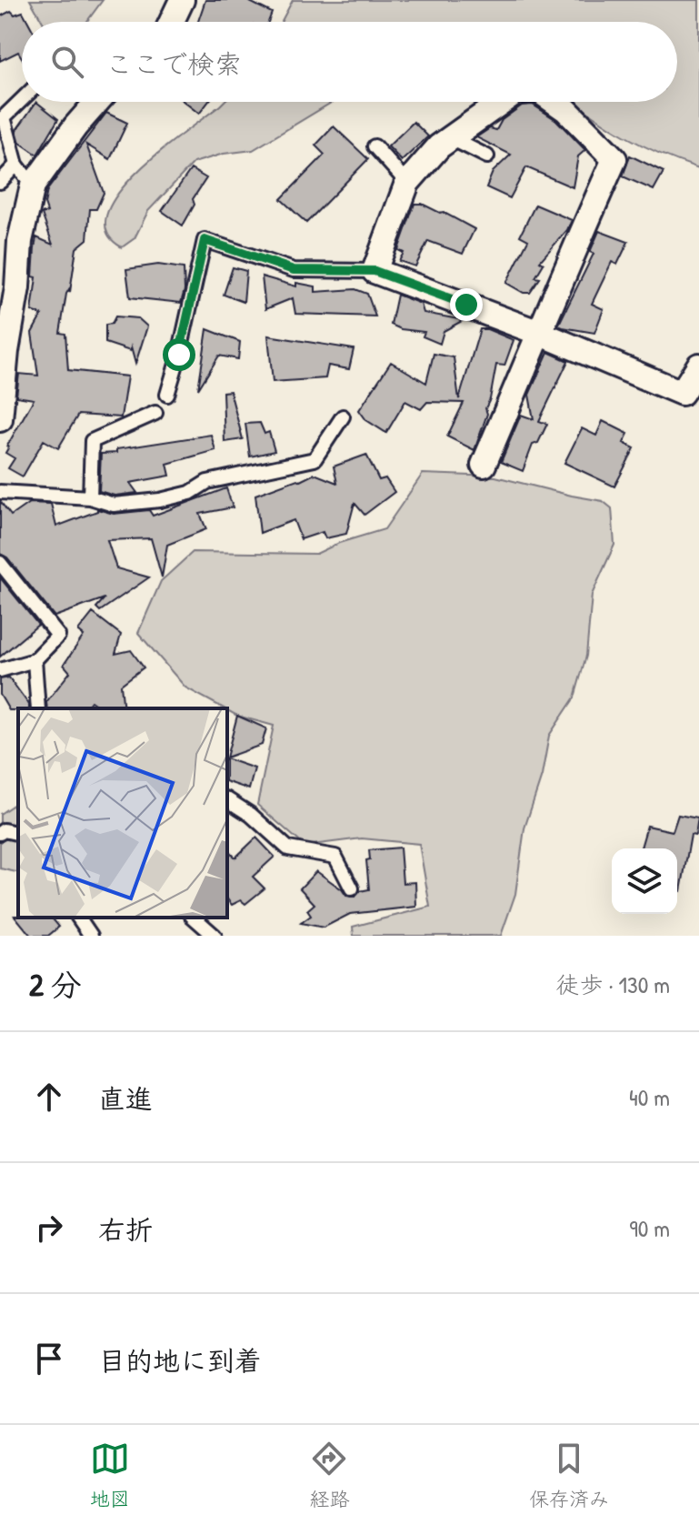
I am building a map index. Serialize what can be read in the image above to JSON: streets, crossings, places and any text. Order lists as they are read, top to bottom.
{
  "page": {
    "search": "ここで検索",
    "heading": ["2 分", "徒歩 · 130 m"],
    "list": [
      ["直進", "40 m"],
      ["右折", "90 m"],
      "目的地に到着"
    ],
    "nav": ["地図", "経路", "保存済み"]
  }
}
